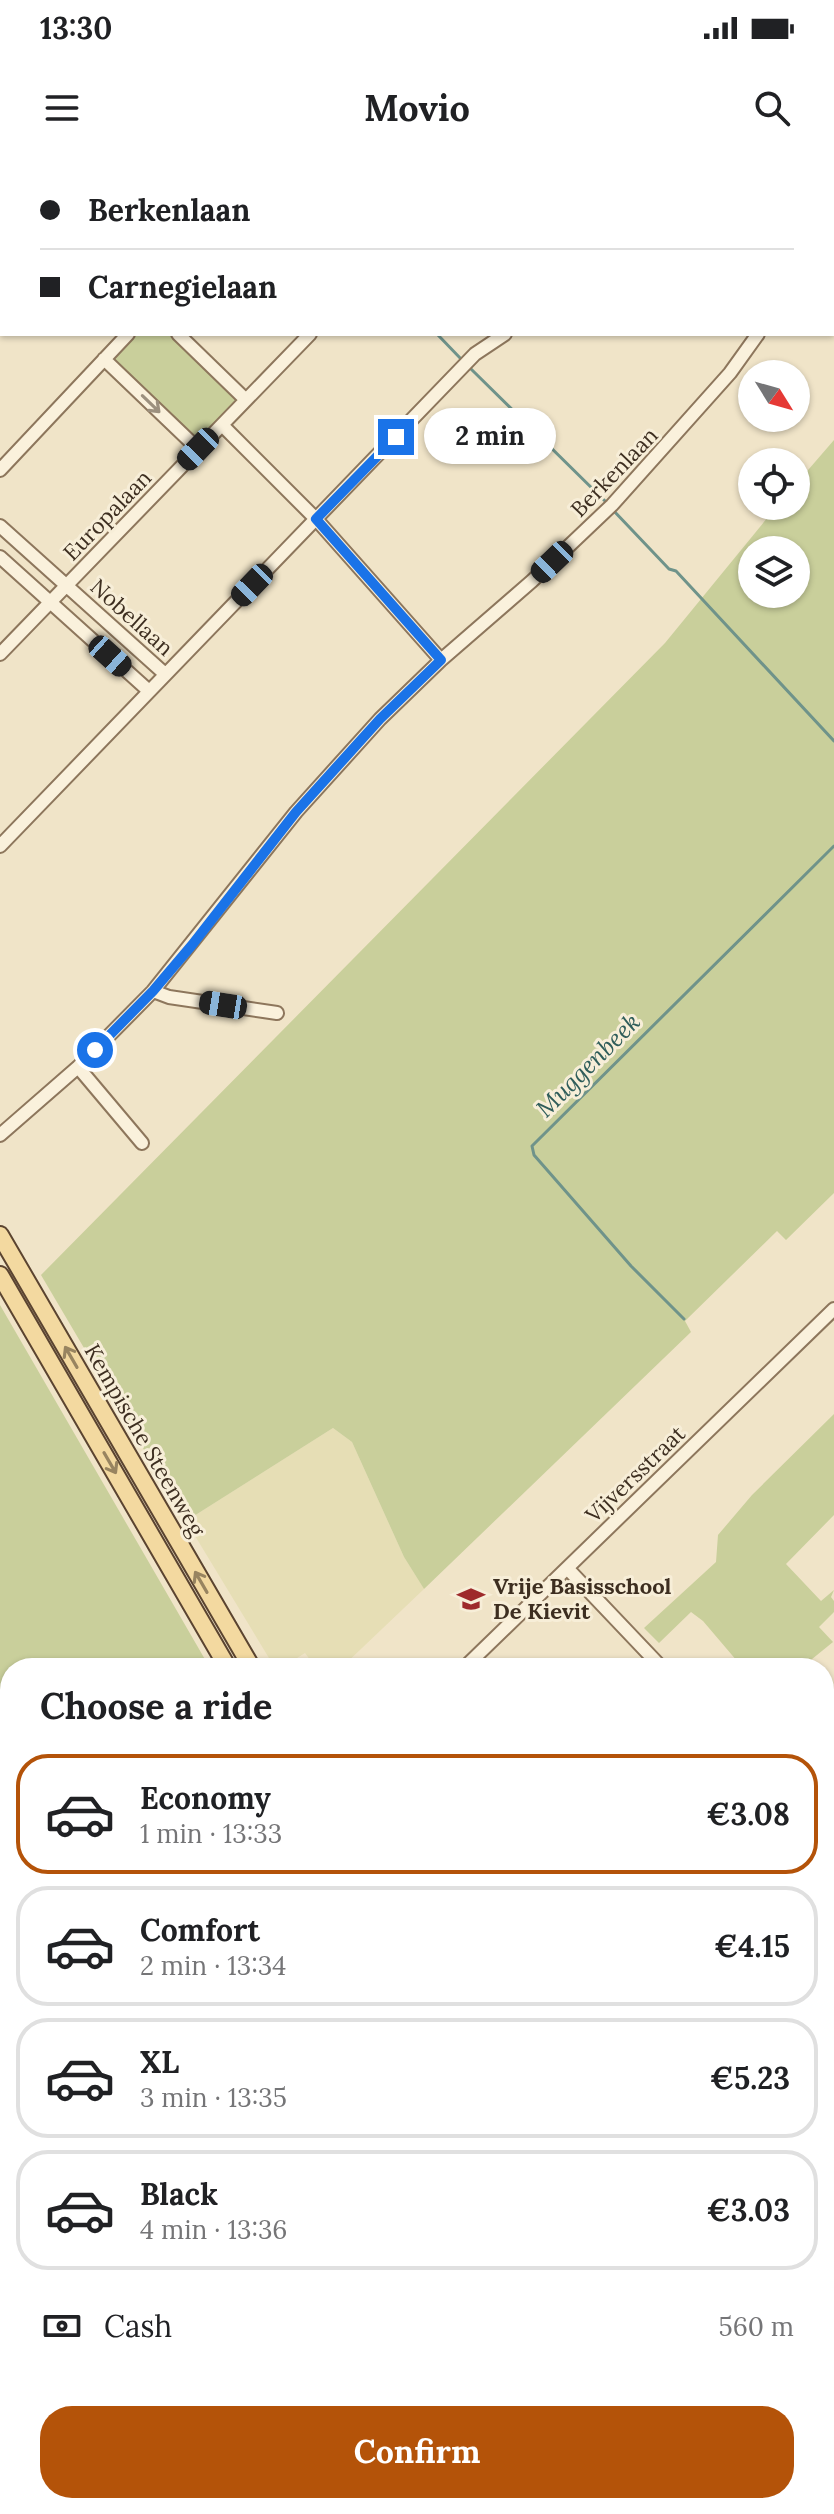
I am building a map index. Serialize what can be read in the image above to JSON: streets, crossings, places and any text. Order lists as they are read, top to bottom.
{
  "streets": {
    "main road": ["Kempische Steenweg"],
    "street": [
      "Berkenlaan",
      "Europalaan",
      "Nobellaan",
      "Vijversstraat"
    ]
  },
  "crossings": [
    ["Europalaan", "Nobellaan"]
  ],
  "water": ["Muggenbeek"],
  "places": {
    "school or university": ["Vrije Basisschool De Kievit"]
  },
  "north": "bottom right",
  "page": {
    "status": "13:30",
    "header": "Movio",
    "banner": ["Berkenlaan", "Carnegielaan"],
    "bubble": "2 min",
    "heading": "Choose a ride",
    "list": [
      {
        "name": "Economy",
        "note": "1 min · 13:33",
        "value": "€3.08"
      },
      {
        "name": "Comfort",
        "note": "2 min · 13:34",
        "value": "€4.15"
      },
      {
        "name": "XL",
        "note": "3 min · 13:35",
        "value": "€5.23"
      },
      {
        "name": "Black",
        "note": "4 min · 13:36",
        "value": "€3.03"
      }
    ],
    "pay": ["Cash", "560 m"],
    "buttons": "Confirm"
  }
}
